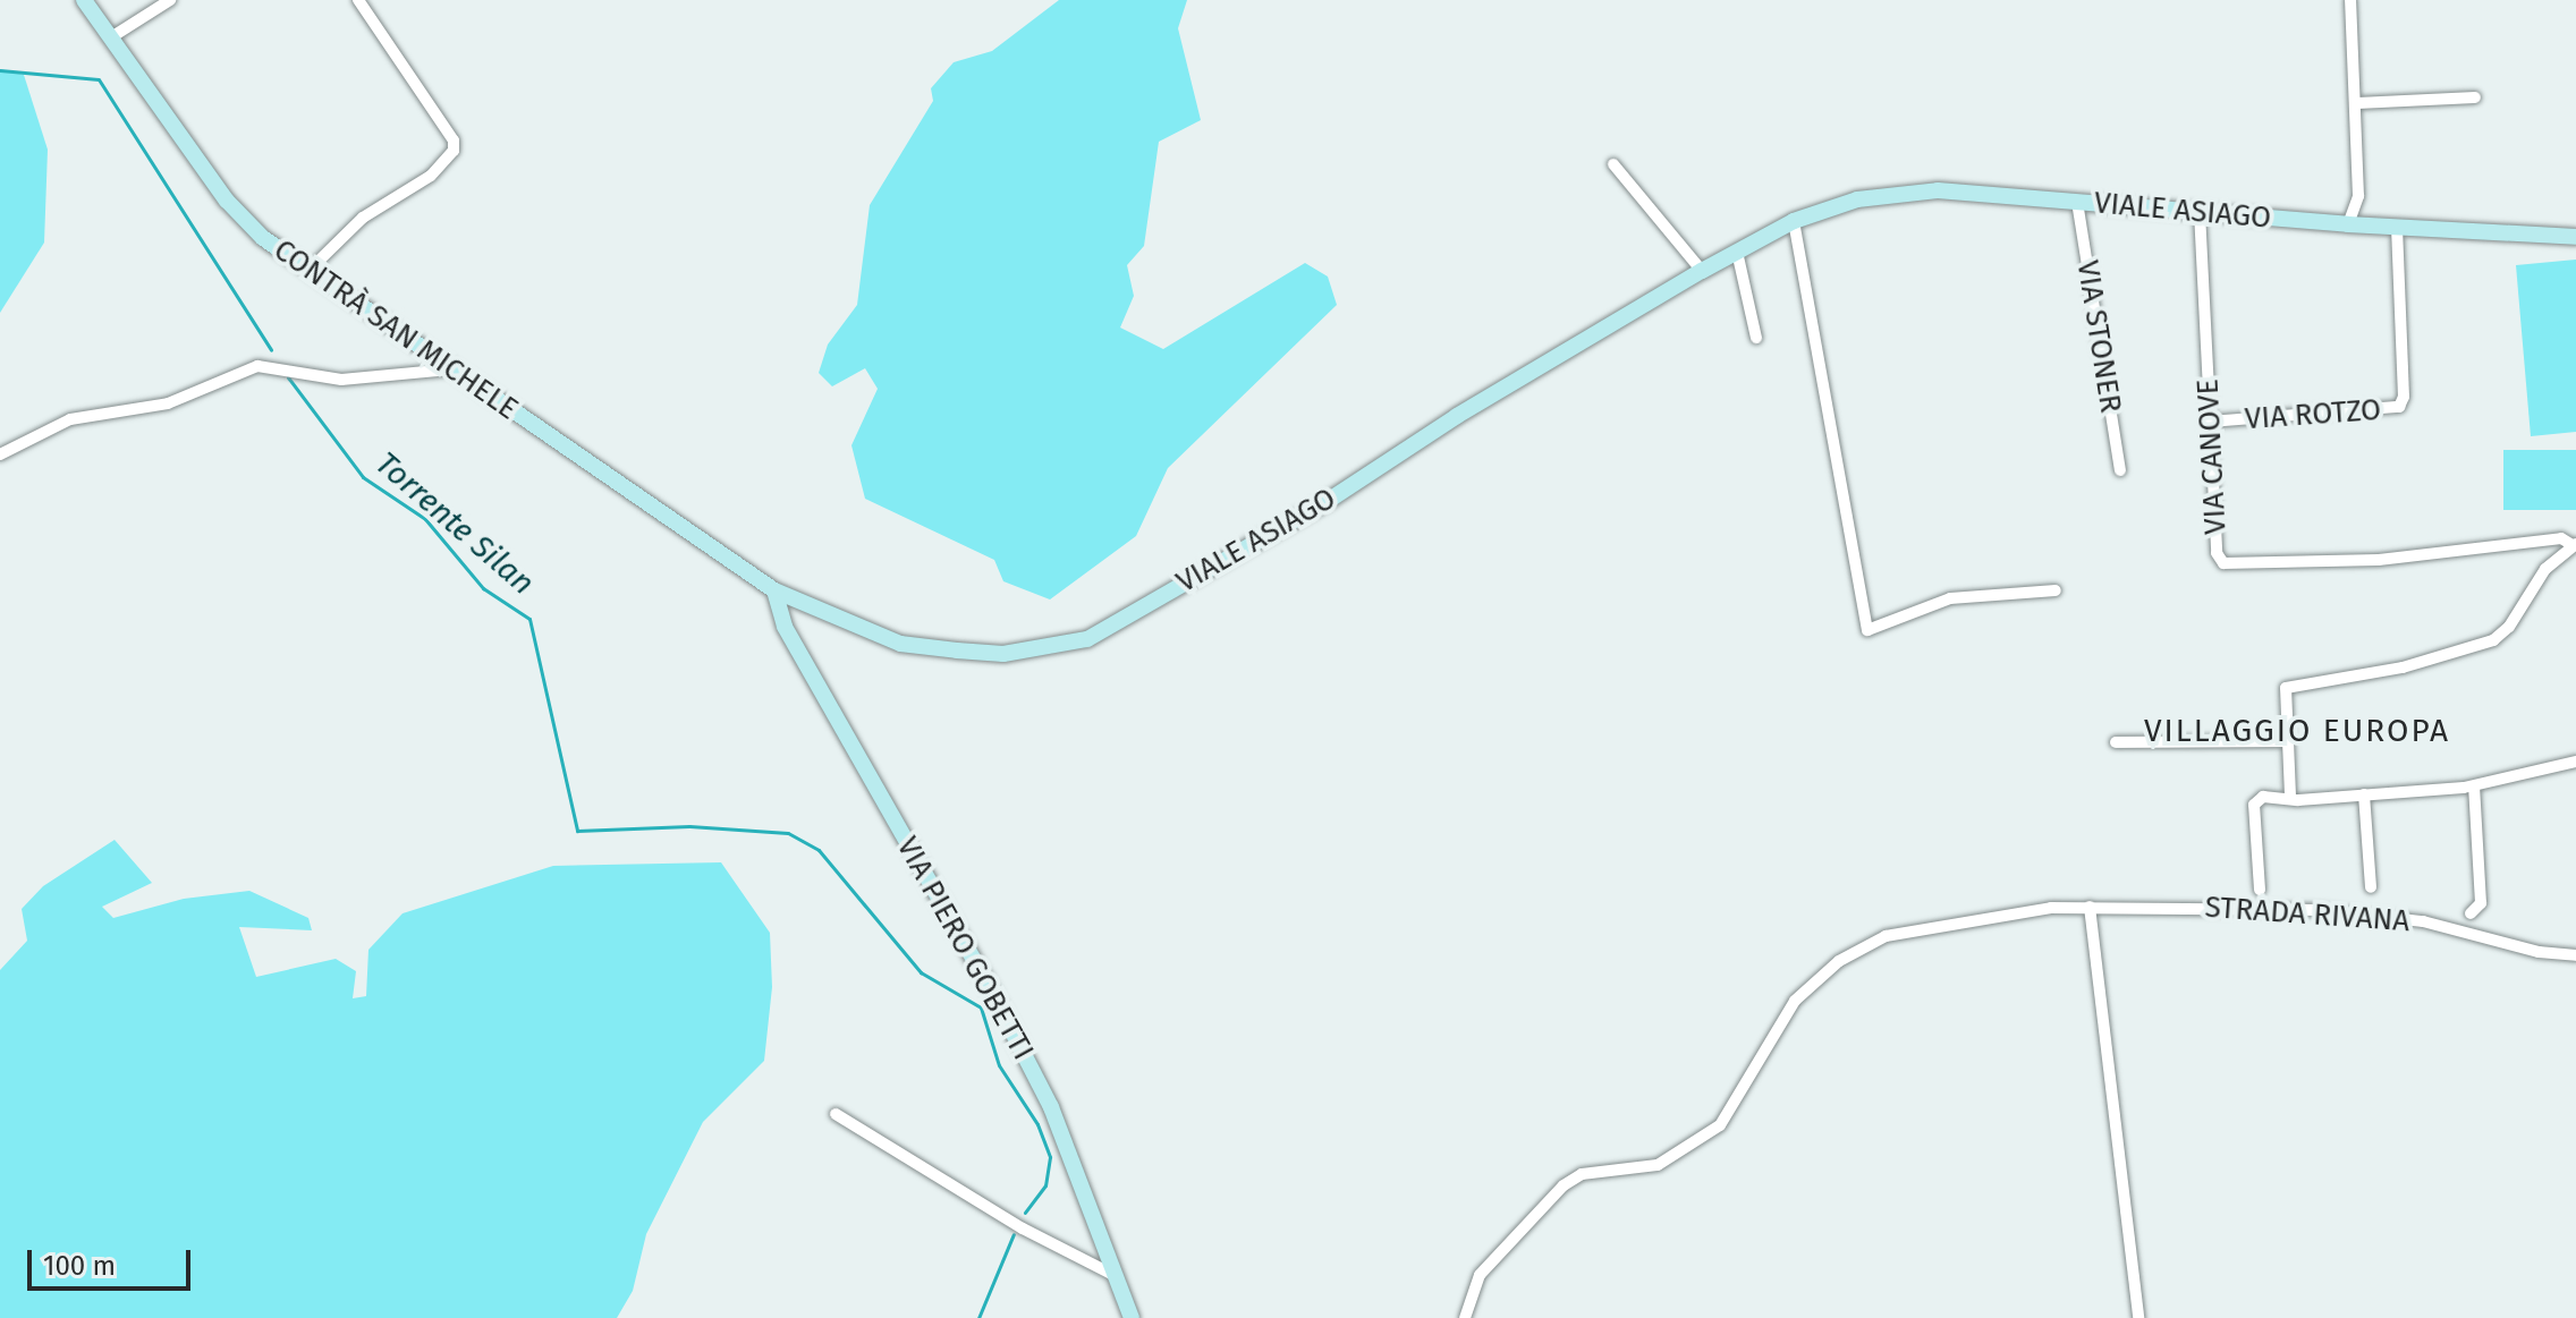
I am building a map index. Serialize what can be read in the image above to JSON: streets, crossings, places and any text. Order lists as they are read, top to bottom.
{
  "streets": {
    "main road": ["VIALE ASIAGO", "CONTRÀ SAN MICHELE", "VIA PIERO GOBETTI"],
    "street": [
      "VIA STONER",
      "VIA ROTZO",
      "VIA CANOVE",
      "STRADA RIVANA"
    ]
  },
  "crossings": [
    ["VIALE ASIAGO", "CONTRÀ SAN MICHELE"],
    ["VIALE ASIAGO", "VIA STONER"],
    ["VIALE ASIAGO", "VIA ROTZO"],
    ["VIALE ASIAGO", "VIA CANOVE"],
    ["VIALE ASIAGO", "VIA PIERO GOBETTI"],
    ["CONTRÀ SAN MICHELE", "VIA PIERO GOBETTI"],
    ["VIA ROTZO", "VIA CANOVE"]
  ],
  "districts": ["VILLAGGIO EUROPA"],
  "water": ["Torrente Silan"],
  "scale_bar": "100 m"
}
